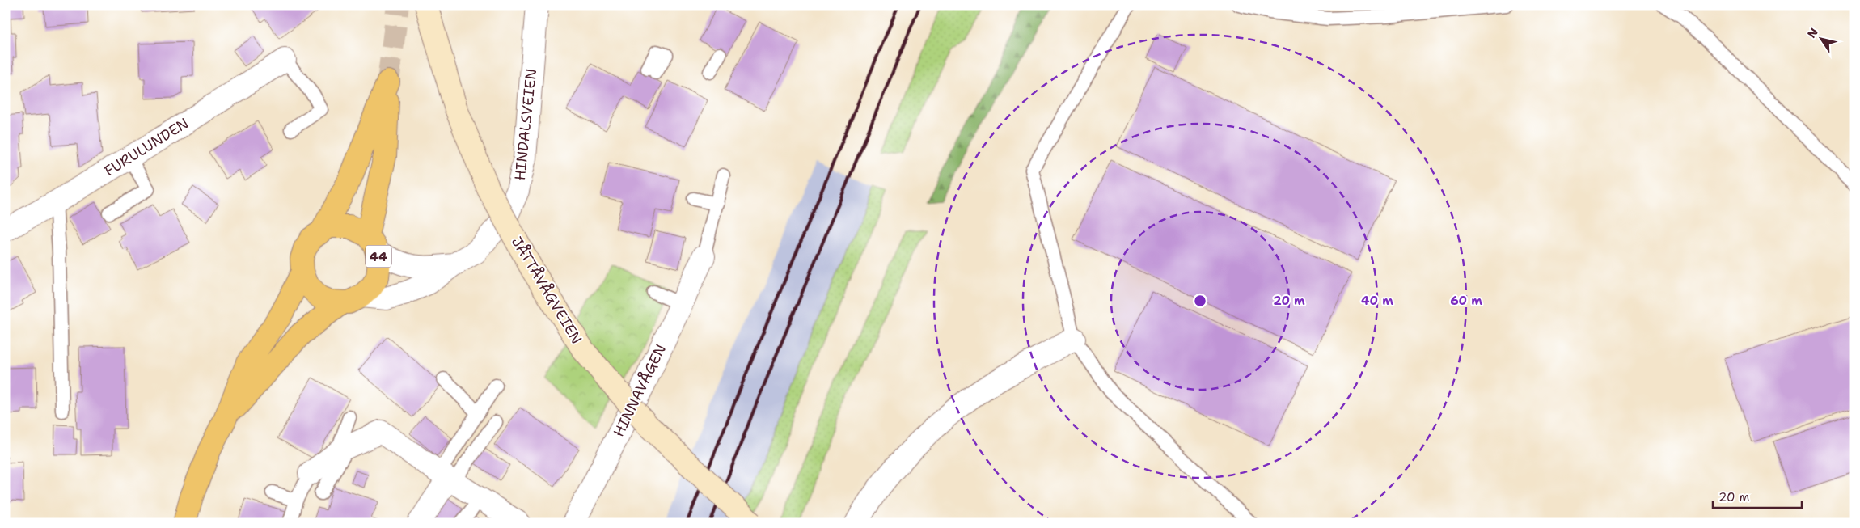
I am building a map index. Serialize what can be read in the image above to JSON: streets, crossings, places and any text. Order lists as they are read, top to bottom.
{
  "streets": {
    "main road": ["44"],
    "street": [
      "HINDALSVEIEN",
      "FURULUNDEN",
      "JÅTTÅVÅGVEIEN",
      "HINNAVÅGEN"
    ]
  },
  "crossings": [
    ["HINDALSVEIEN", "44"]
  ],
  "scale_bar": "20 m",
  "north": "top left",
  "rings": ["20 m", "40 m", "60 m"]
}
